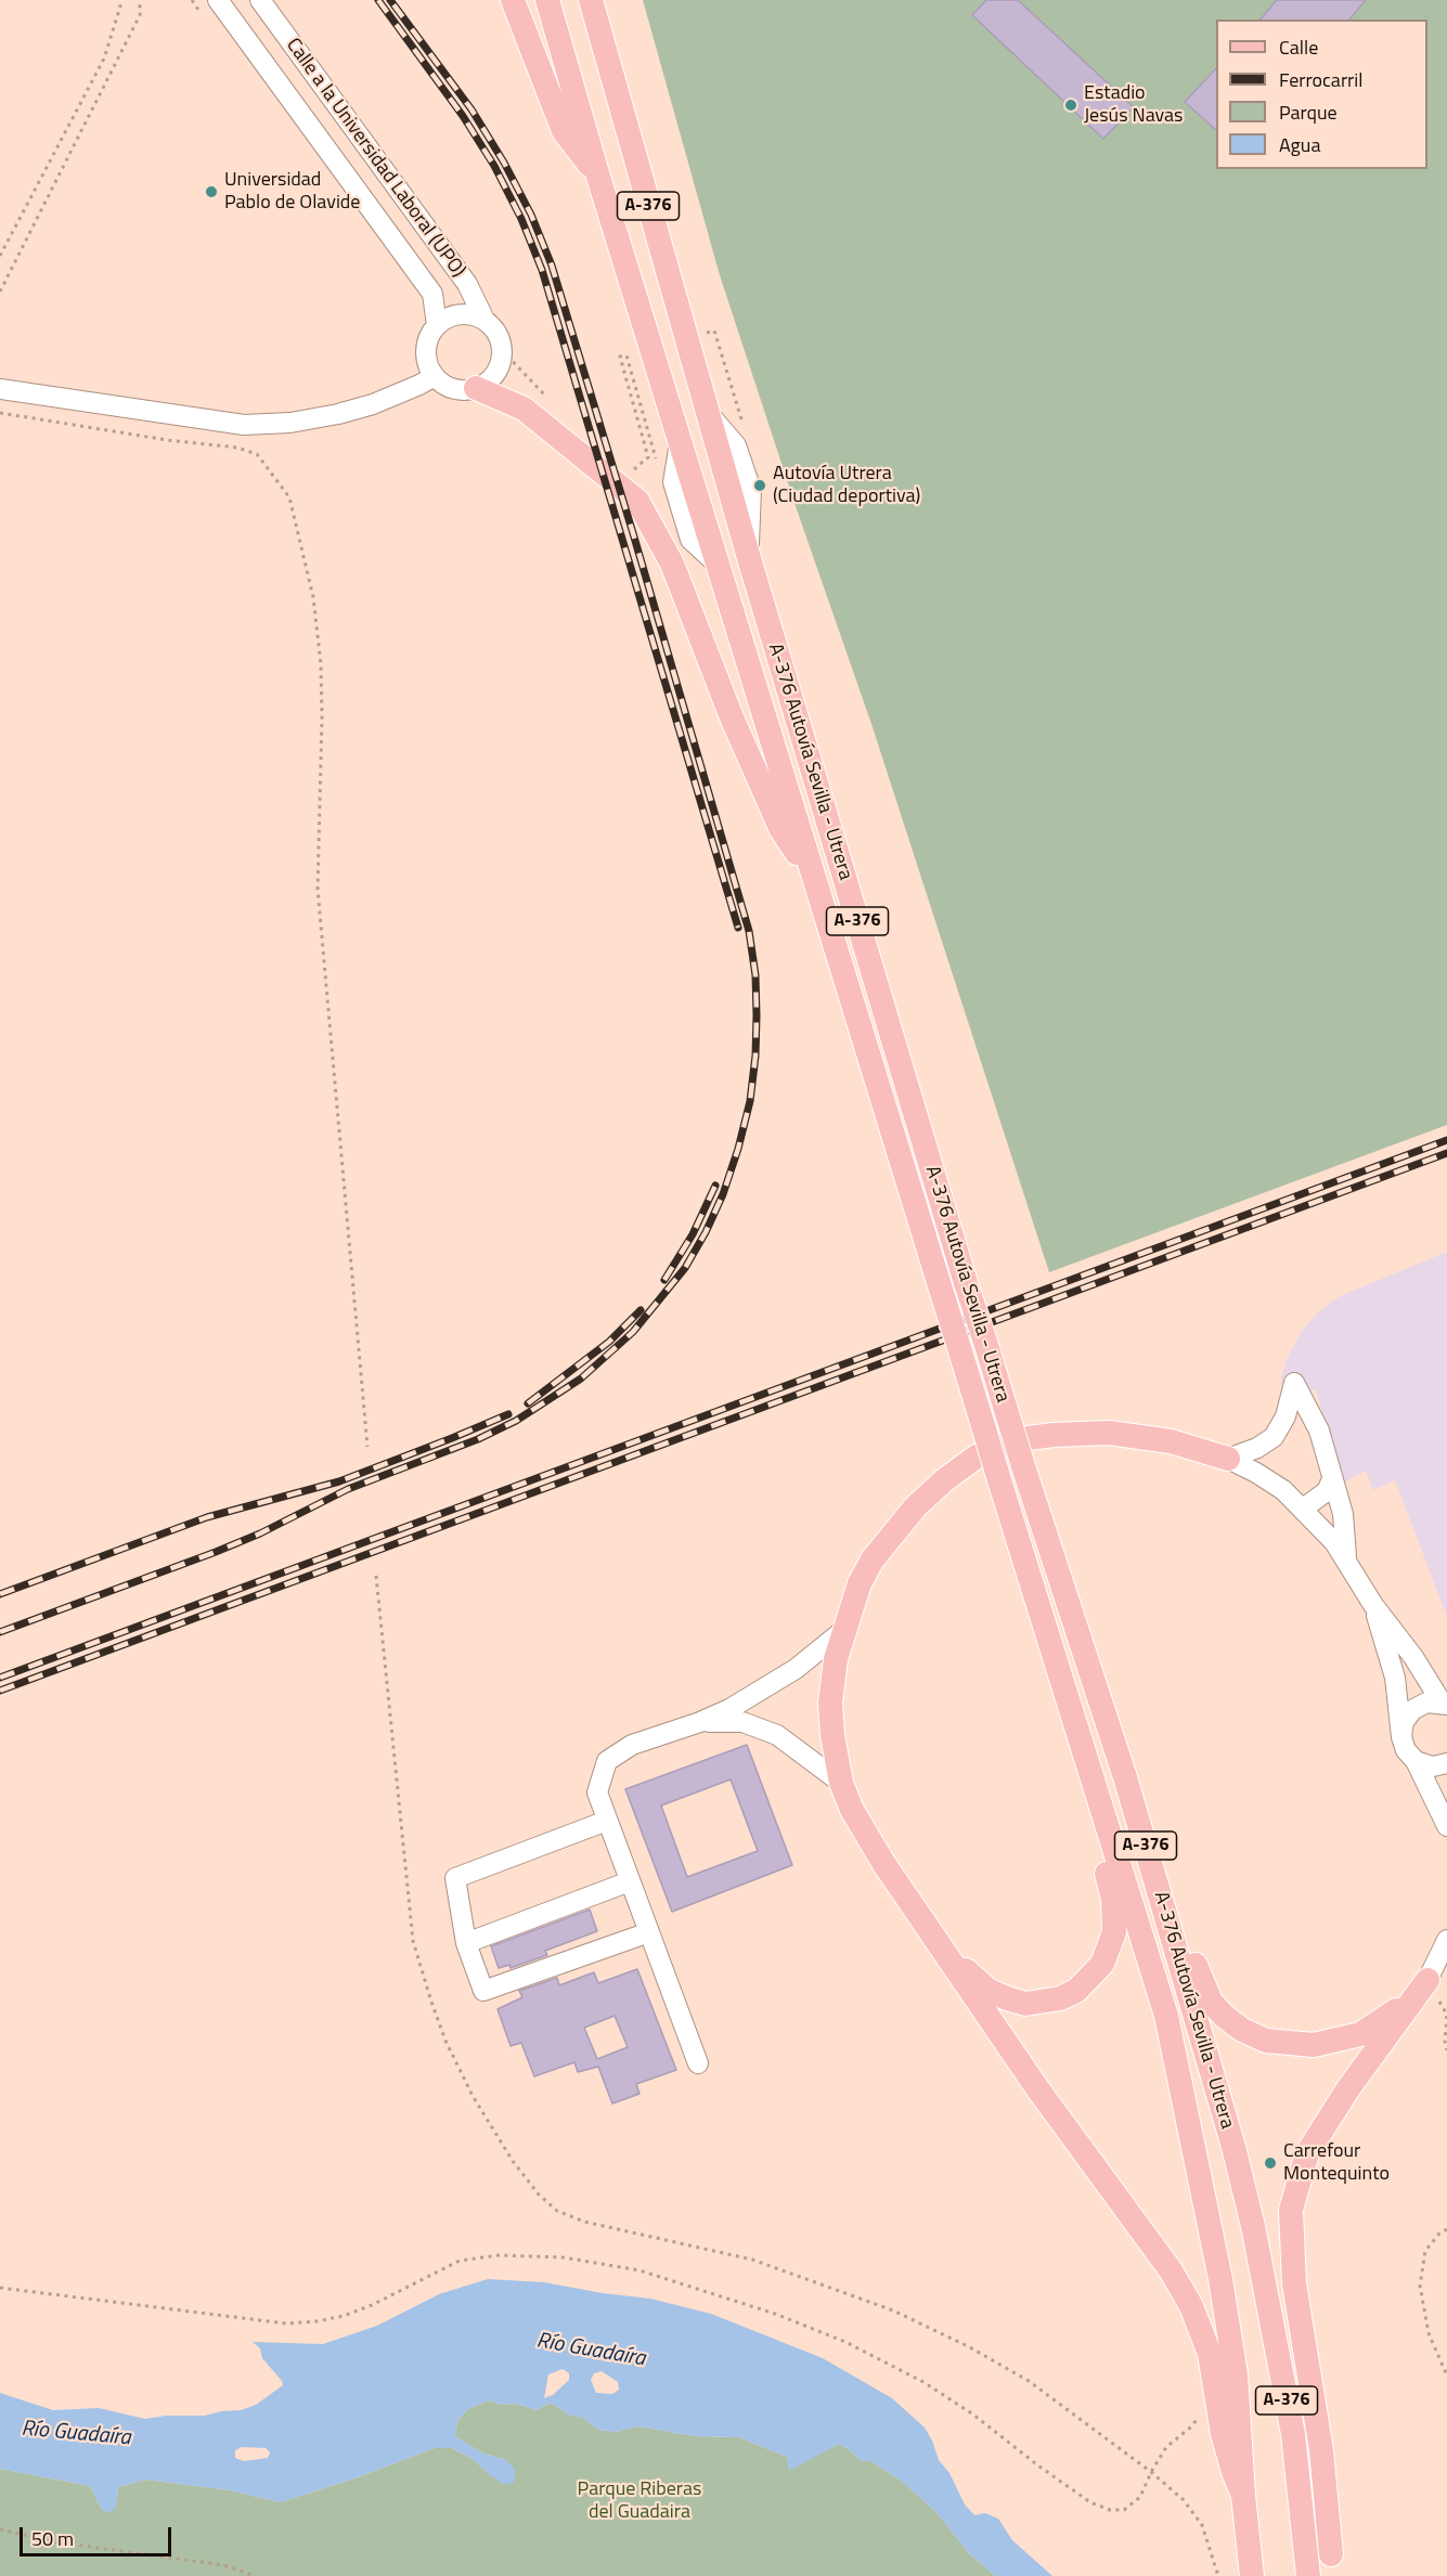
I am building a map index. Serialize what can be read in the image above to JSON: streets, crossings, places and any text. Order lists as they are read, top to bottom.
{
  "streets": {
    "main road": ["A-376", "A-376 Autovía Sevilla - Utrera"],
    "street": ["Calle a la Universidad Laboral (UPO)"]
  },
  "crossings": [
    ["A-376", "A-376 Autovía Sevilla - Utrera"]
  ],
  "water": ["Río Guadaíra"],
  "parks": ["Parque Riberas del Guadaira"],
  "places": [
    "Estadio Jesús Navas",
    "Universidad Pablo de Olavide",
    "Autovía Utrera (Ciudad deportiva)",
    "Carrefour Montequinto"
  ],
  "legend": [
    "Calle",
    "Ferrocarril",
    "Parque",
    "Agua"
  ],
  "scale_bar": "50 m"
}
